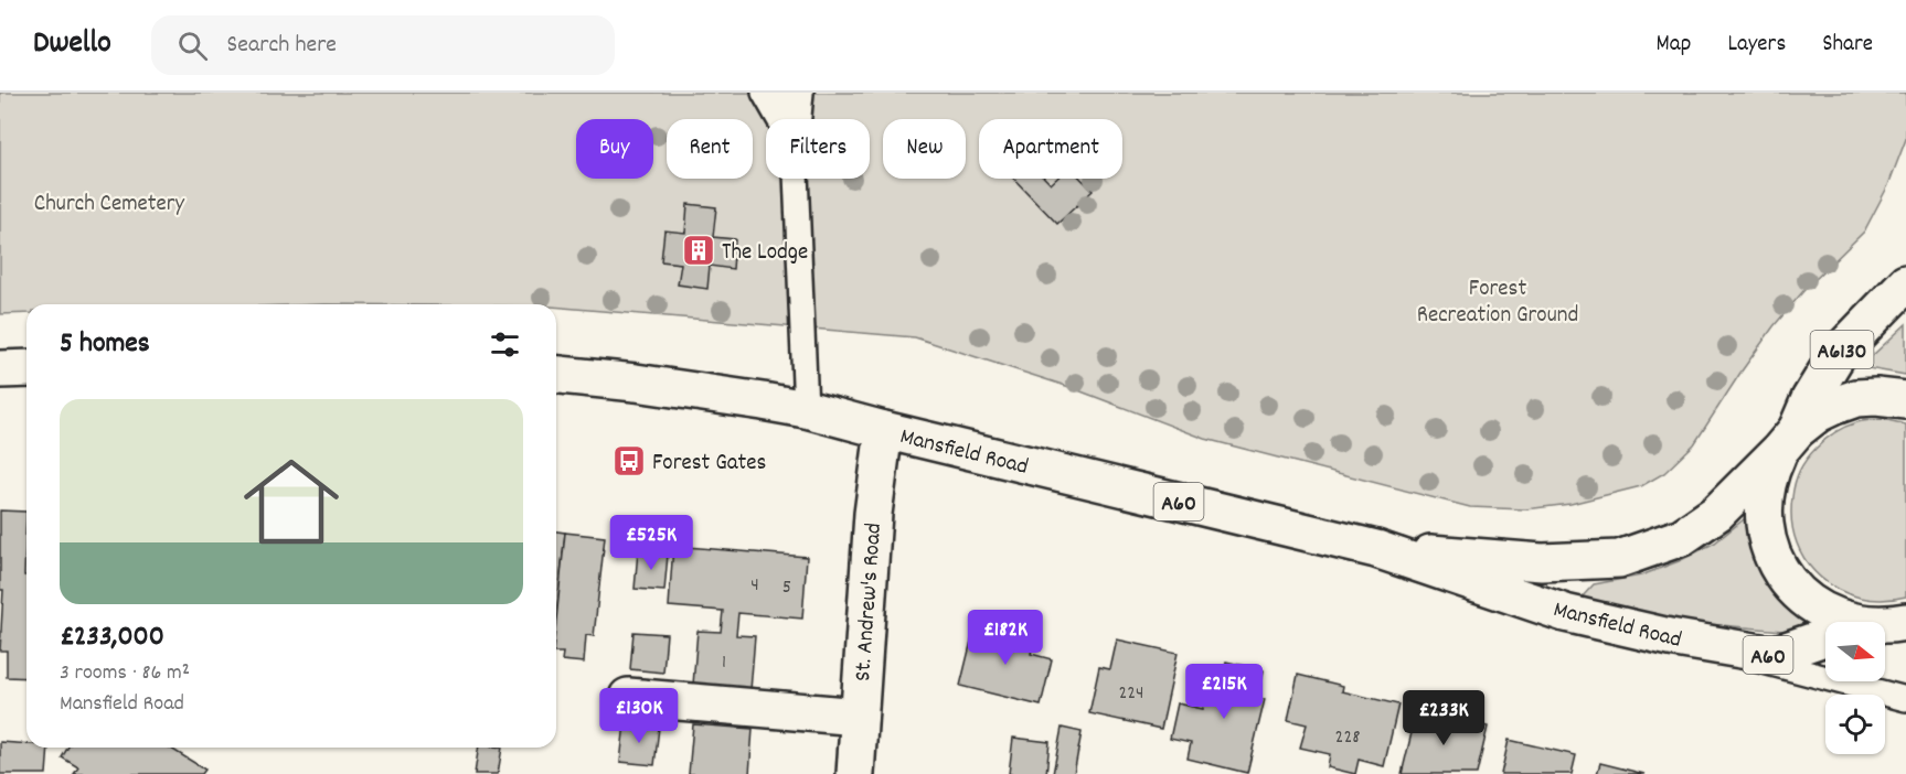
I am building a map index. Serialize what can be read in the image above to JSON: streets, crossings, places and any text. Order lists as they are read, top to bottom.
{
  "streets": {
    "main road": [
      "A6130",
      "Mansfield Road",
      "A60",
      "St. Andrew's Road"
    ]
  },
  "crossings": [
    ["A6130", "Mansfield Road"],
    ["Mansfield Road", "St. Andrew's Road"]
  ],
  "parks": ["Church Cemetery", "Forest Recreation Ground"],
  "places": {
    "building": ["The Lodge"],
    "bus stop": ["Forest Gates"]
  },
  "house_numbers": [
    "4",
    "5",
    "1",
    "224",
    "228"
  ],
  "north": "right",
  "page": {
    "header": "Dwello",
    "search": "Search here",
    "nav": ["Map", "Layers", "Share"],
    "chip": [
      "Buy",
      "Rent",
      "Filters",
      "New",
      "Apartment"
    ],
    "heading": "5 homes",
    "list": [
      {
        "name": "£233,000",
        "note": "3 rooms · 86 m² · Mansfield Road"
      }
    ],
    "price": [
      "£525K",
      "£182K",
      "£215K",
      "£130K",
      "£233K"
    ]
  }
}
